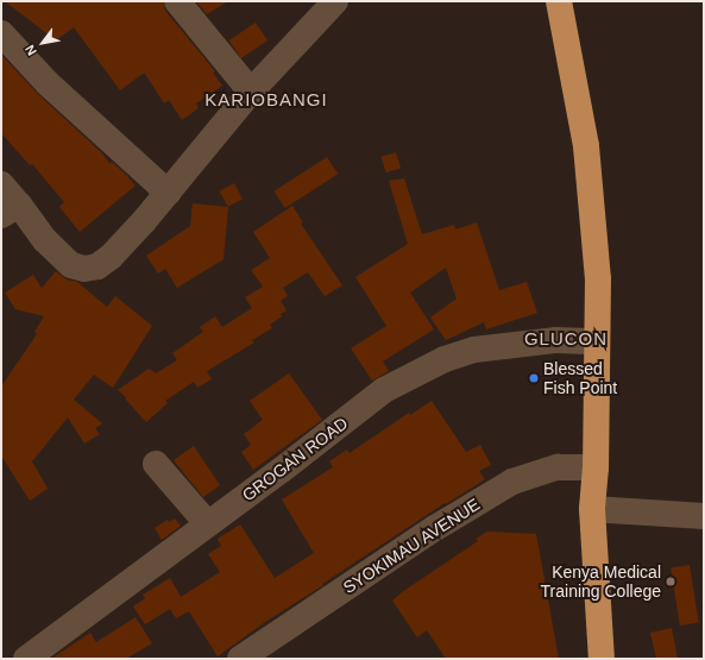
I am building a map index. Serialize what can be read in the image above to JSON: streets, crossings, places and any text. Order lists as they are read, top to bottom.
{
  "streets": {
    "street": ["GROGAN ROAD", "SYOKIMAU AVENUE"]
  },
  "districts": ["KARIOBANGI", "GLUCON"],
  "places": ["Blessed Fish Point", "Kenya Medical Training College"],
  "north": "bottom left"
}
